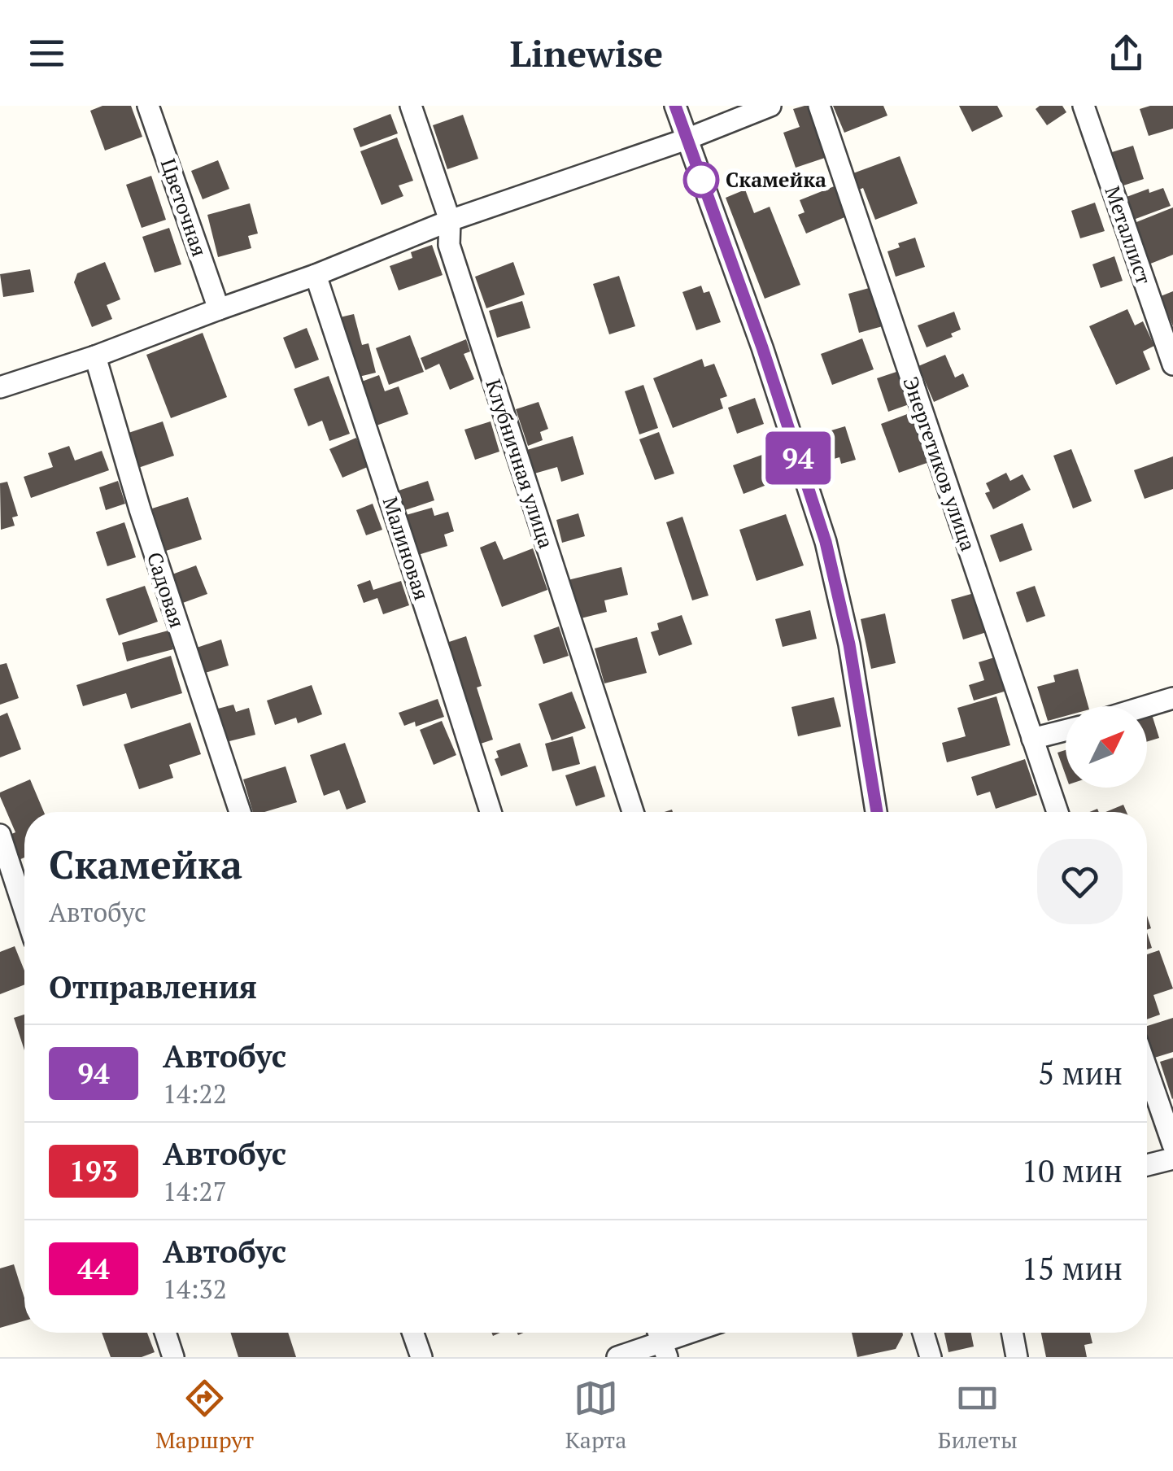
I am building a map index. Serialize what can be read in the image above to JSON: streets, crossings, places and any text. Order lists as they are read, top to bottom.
{
  "streets": {
    "street": [
      "Цветочная",
      "Металлист",
      "Клубничная улица",
      "Энергетиков улица",
      "Малиновая",
      "Садовая"
    ]
  },
  "places": ["Скамейка"],
  "lines": ["bus line 94"],
  "north": "top right",
  "page": {
    "header": "Linewise",
    "on_map": "94",
    "heading": [
      ["Скамейка", "Автобус"],
      "Отправления"
    ],
    "list": [
      {
        "mark": "94",
        "name": "Автобус",
        "note": "14:22",
        "value": "5 мин"
      },
      {
        "mark": "193",
        "name": "Автобус",
        "note": "14:27",
        "value": "10 мин"
      },
      {
        "mark": "44",
        "name": "Автобус",
        "note": "14:32",
        "value": "15 мин"
      }
    ],
    "tabs": ["Маршрут", "Карта", "Билеты"]
  }
}
